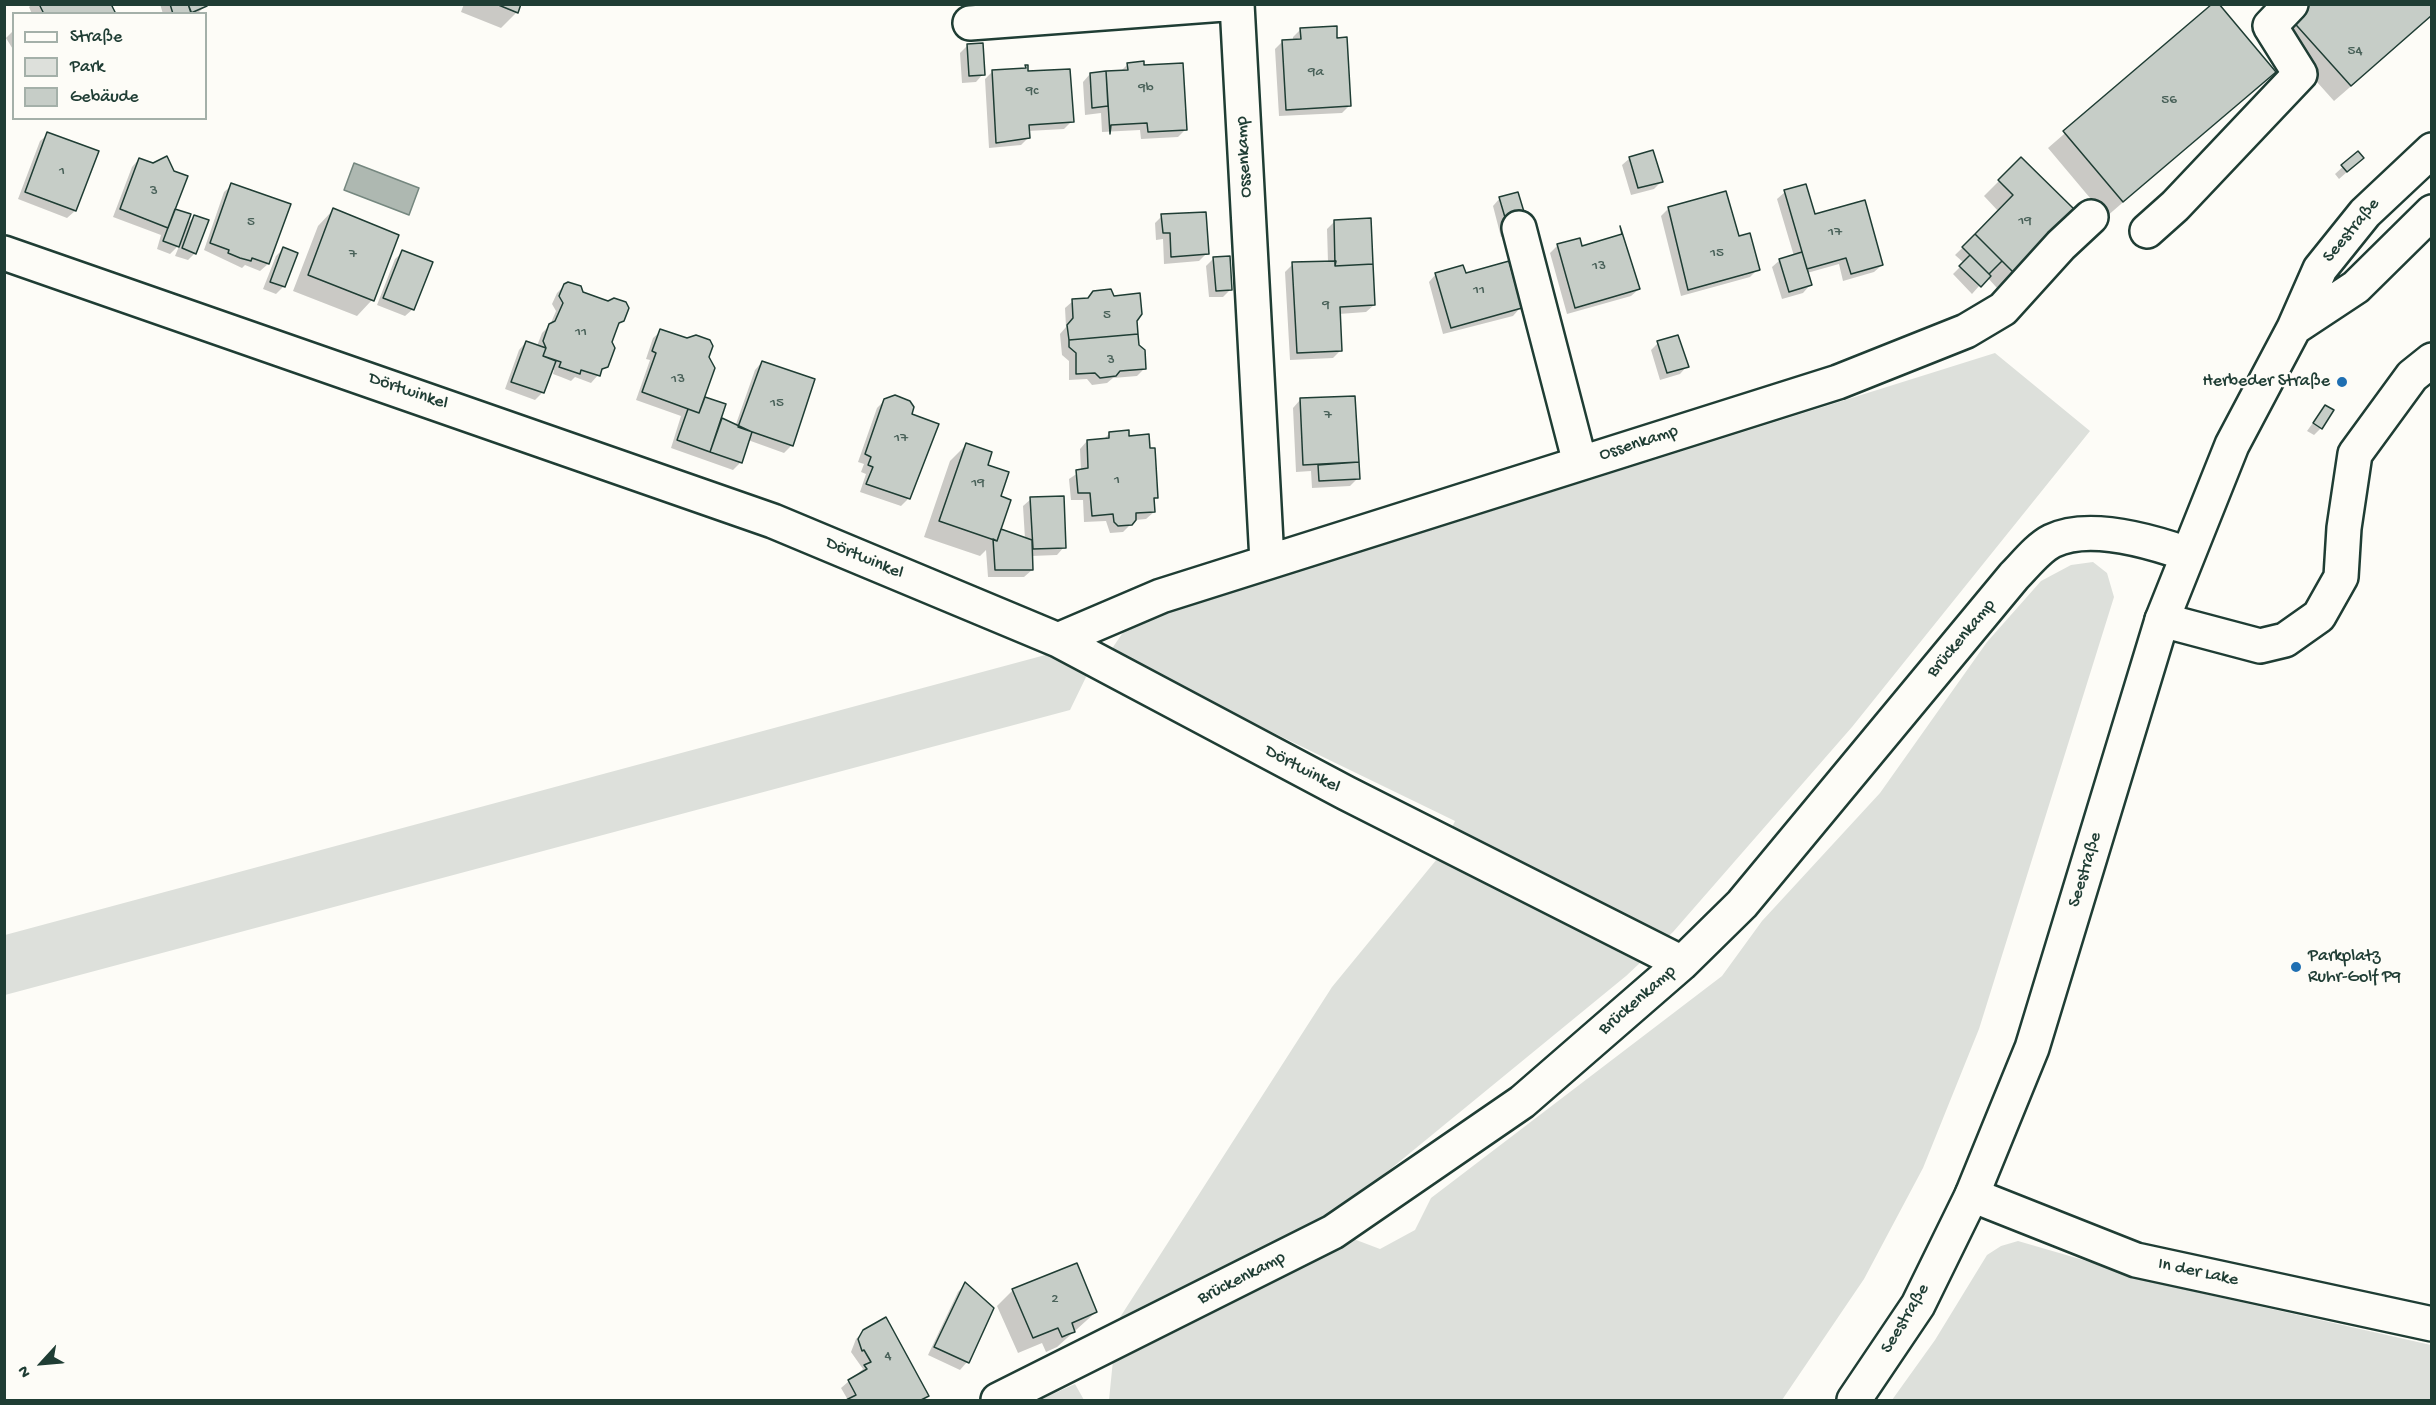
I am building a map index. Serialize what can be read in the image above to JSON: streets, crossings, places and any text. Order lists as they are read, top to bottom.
{
  "streets": {
    "street": [
      "Ossenkamp",
      "Seestraße",
      "Dörtwinkel",
      "Brückenkamp",
      "In der Lake"
    ]
  },
  "crossings": [
    ["Ossenkamp", "Dörtwinkel"],
    ["Seestraße", "Brückenkamp"],
    ["Seestraße", "In der Lake"],
    ["Dörtwinkel", "Brückenkamp"]
  ],
  "places": ["Herbeder Straße", "Parkplatz Ruhr-Golf P9"],
  "house_numbers": [
    "54",
    "9a",
    "9b",
    "9c",
    "56",
    "1",
    "3",
    "19",
    "5",
    "17",
    "15",
    "7",
    "13",
    "11",
    "9",
    "5",
    "11",
    "3",
    "13",
    "15",
    "7",
    "17",
    "1",
    "19",
    "2",
    "4"
  ],
  "legend": ["Straße", "Park", "Gebäude"],
  "north": "bottom left"
}
